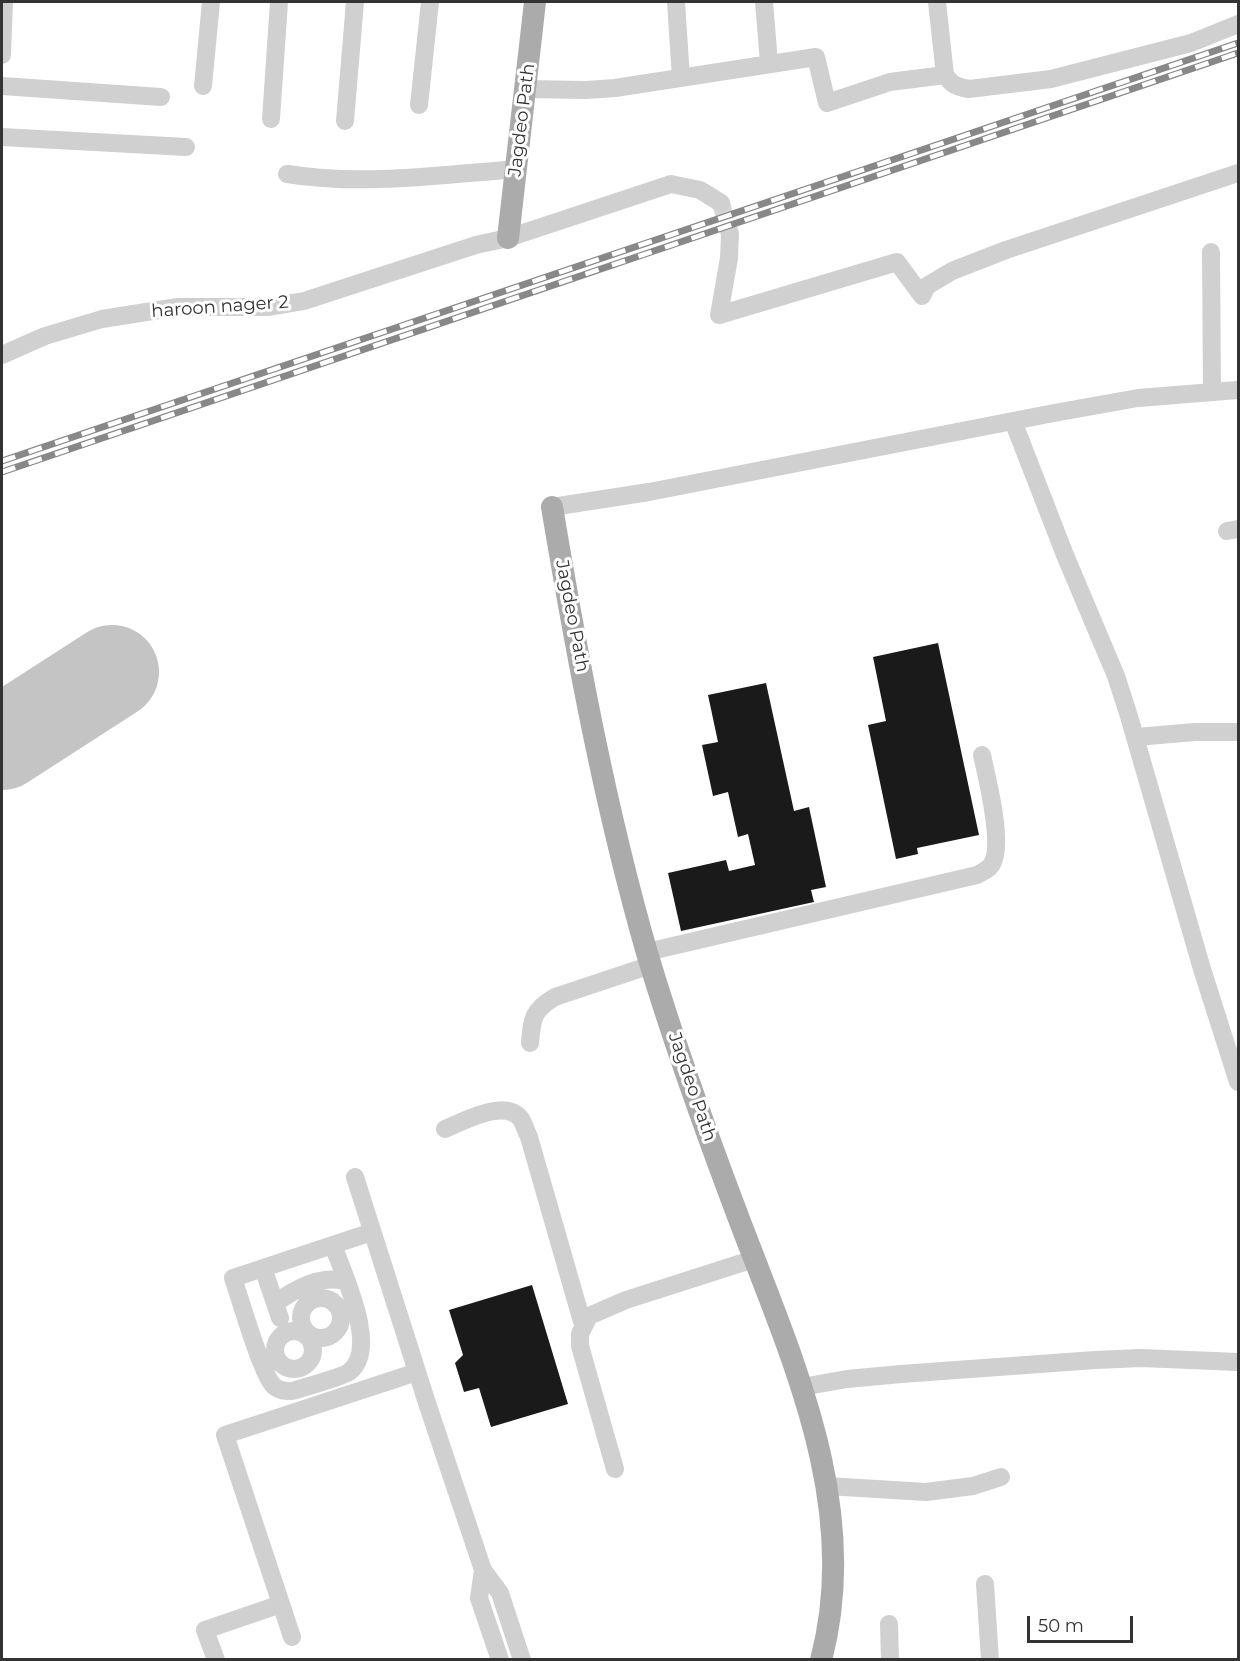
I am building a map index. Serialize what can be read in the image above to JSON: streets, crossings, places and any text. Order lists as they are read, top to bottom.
{
  "streets": {
    "main road": ["Jagdeo Path"],
    "street": ["haroon nager 2"]
  },
  "crossings": [
    ["Jagdeo Path", "haroon nager 2"]
  ],
  "scale_bar": "50 m"
}
